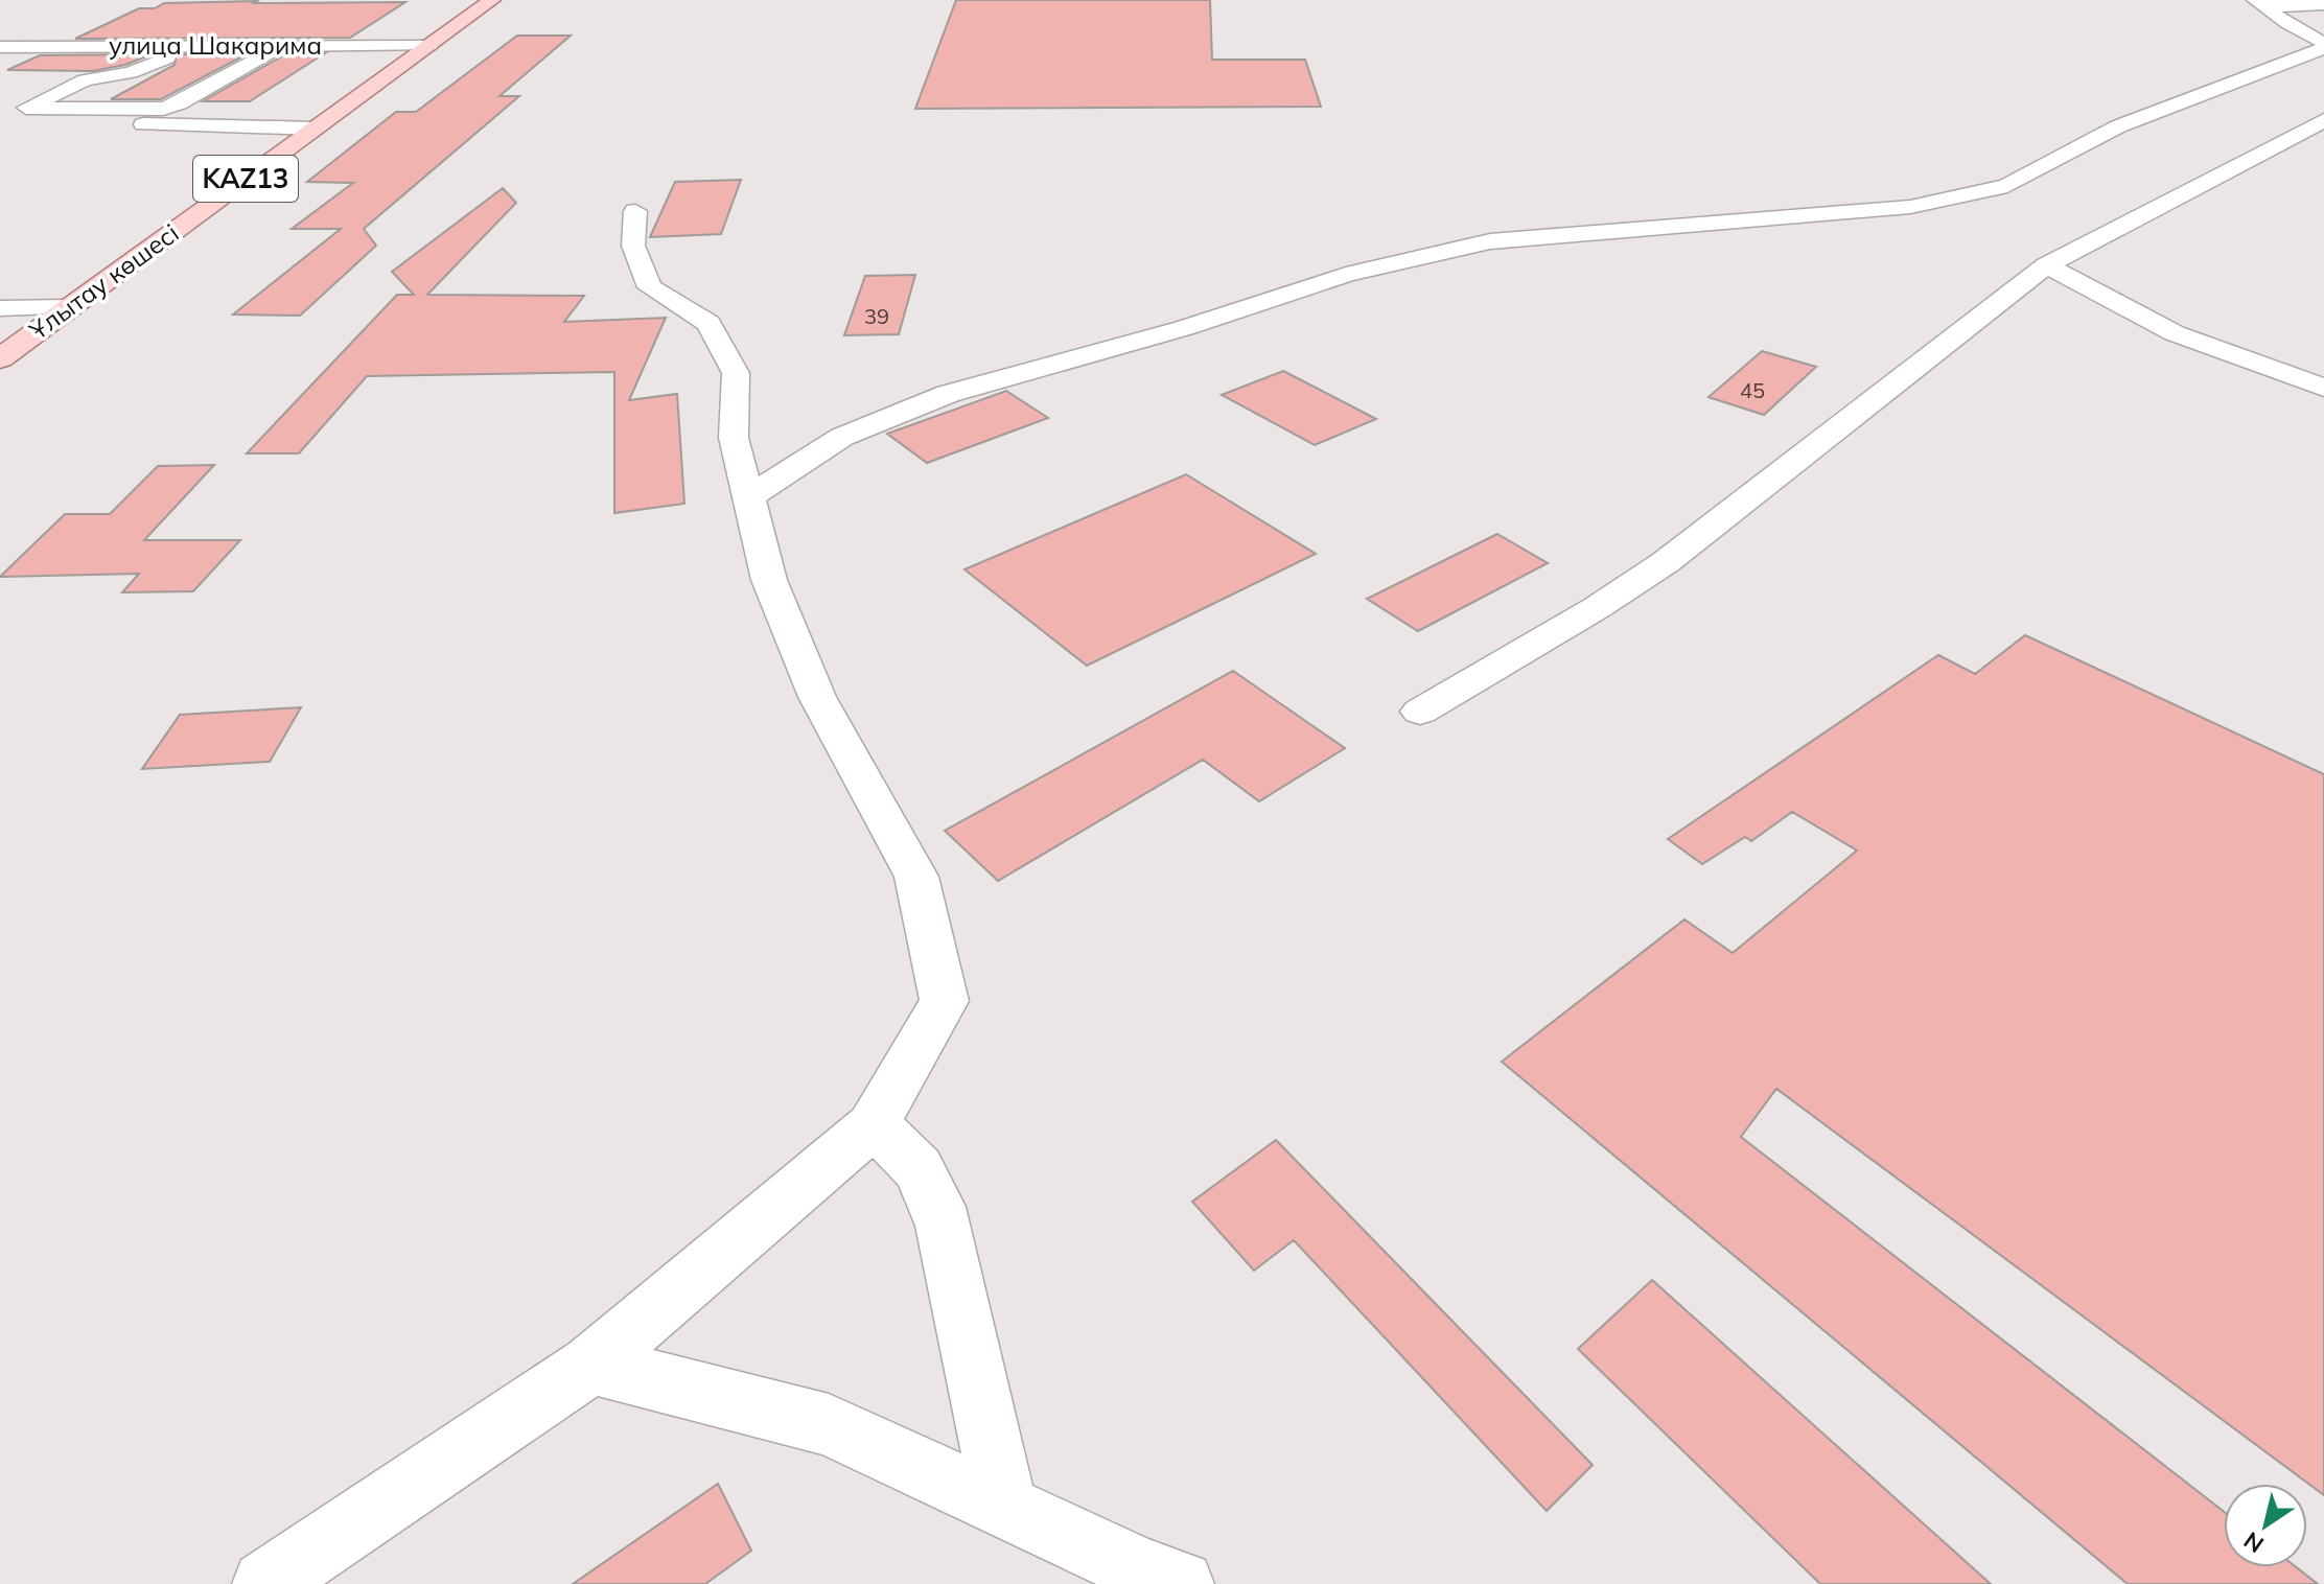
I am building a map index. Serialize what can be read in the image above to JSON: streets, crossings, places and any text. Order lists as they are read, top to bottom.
{
  "streets": {
    "main road": ["KAZ13", "Ұлытау көшесі"],
    "street": ["улица Шакарима"]
  },
  "crossings": [
    ["улица Шакарима", "Ұлытау көшесі"]
  ],
  "house_numbers": ["39", "45"],
  "north": "bottom left"
}
